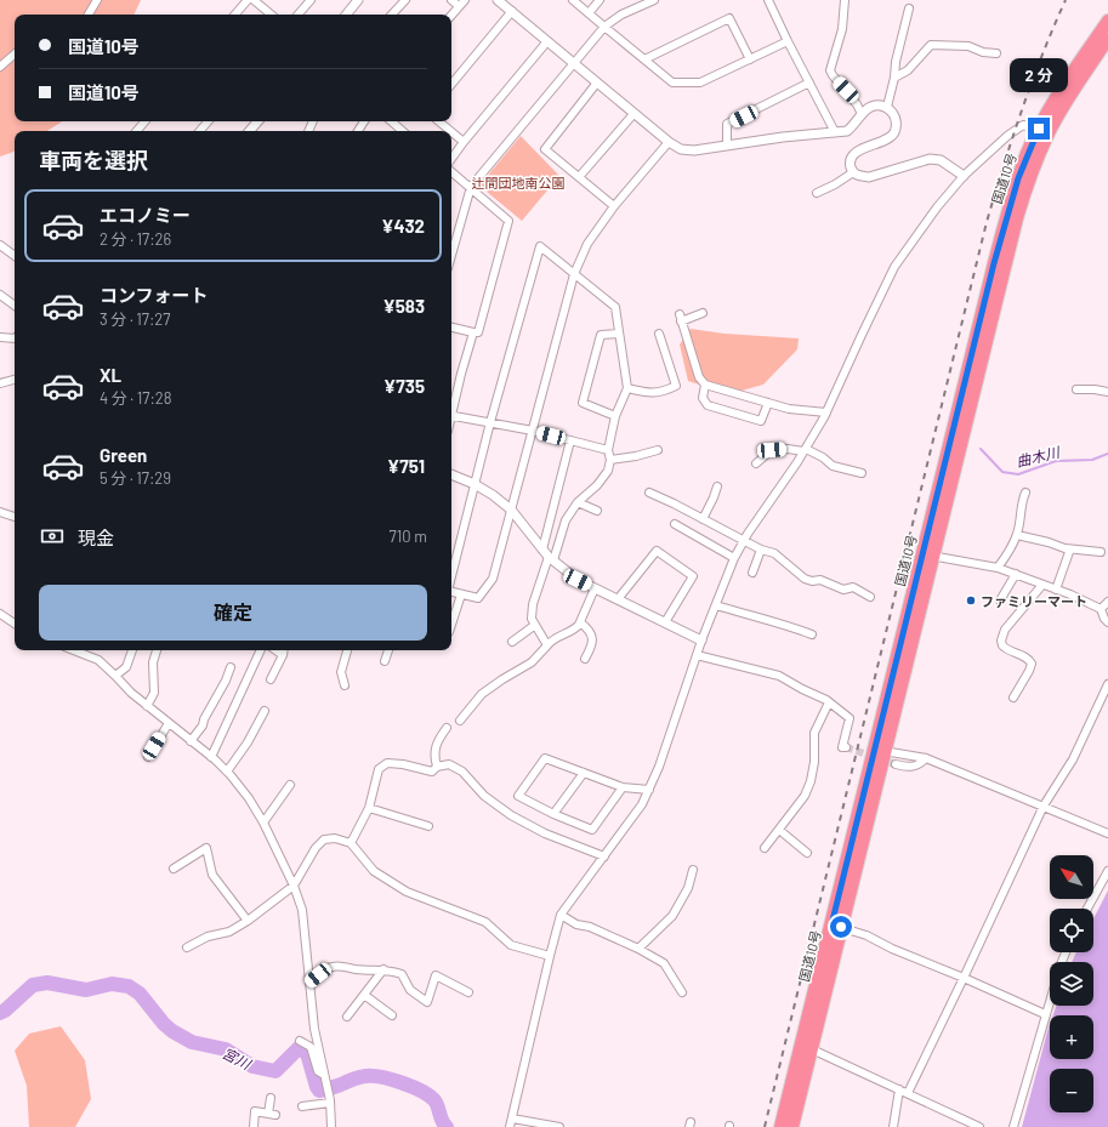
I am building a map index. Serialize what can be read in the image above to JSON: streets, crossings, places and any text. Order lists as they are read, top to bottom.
{
  "streets": {
    "highway": ["国道10号"]
  },
  "water": ["曲木川", "宮川"],
  "parks": ["辻間団地南公園"],
  "places": ["ファミリーマート"],
  "north": "top left",
  "page": {
    "banner": ["国道10号", "国道10号"],
    "bubble": "2 分",
    "heading": "車両を選択",
    "list": [
      {
        "name": "エコノミー",
        "note": "2 分 · 17:26",
        "value": "¥432"
      },
      {
        "name": "コンフォート",
        "note": "3 分 · 17:27",
        "value": "¥583"
      },
      {
        "name": "XL",
        "note": "4 分 · 17:28",
        "value": "¥735"
      },
      {
        "name": "Green",
        "note": "5 分 · 17:29",
        "value": "¥751"
      }
    ],
    "pay": ["現金", "710 m"],
    "buttons": "確定",
    "map_buttons": ["+", "−"]
  }
}
